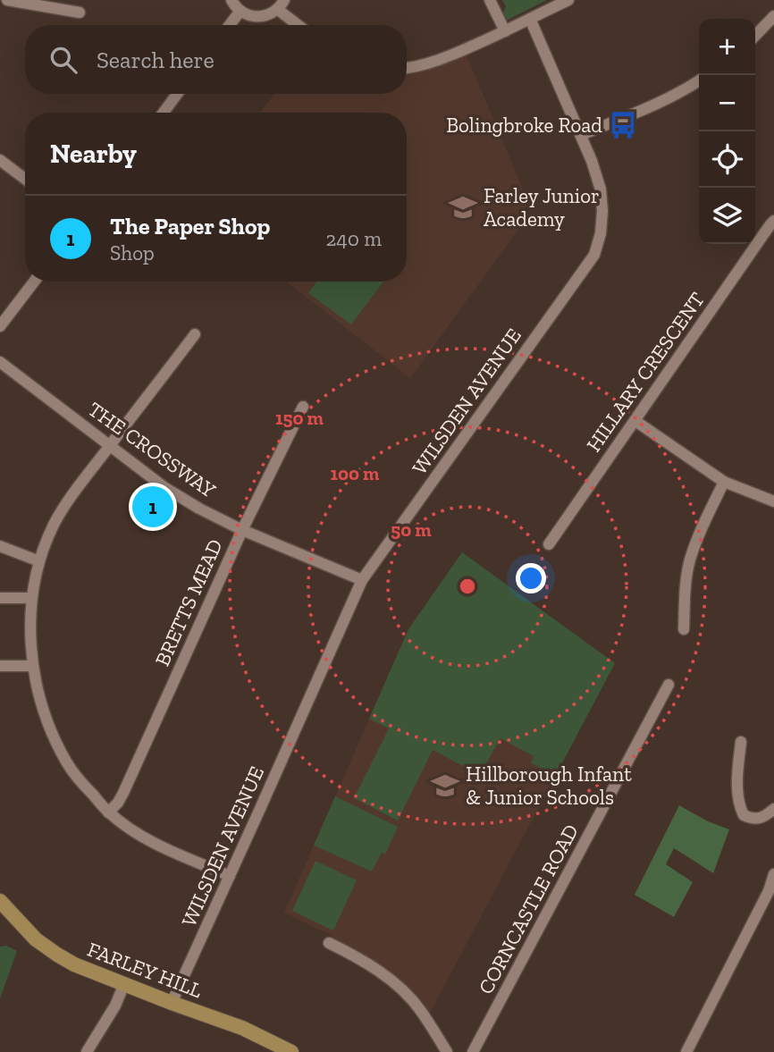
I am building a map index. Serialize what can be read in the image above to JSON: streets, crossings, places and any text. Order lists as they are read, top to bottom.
{
  "streets": {
    "main road": ["FARLEY HILL"],
    "street": [
      "HILLARY CRESCENT",
      "WILSDEN AVENUE",
      "THE CROSSWAY",
      "BRETTS MEAD",
      "CORNCASTLE ROAD"
    ]
  },
  "crossings": [
    ["WILSDEN AVENUE", "THE CROSSWAY"],
    ["WILSDEN AVENUE", "FARLEY HILL"],
    ["THE CROSSWAY", "BRETTS MEAD"]
  ],
  "places": {
    "bus stop": ["Bolingbroke Road"],
    "school or university": ["Farley Junior Academy", "Hillborough Infant & Junior Schools"]
  },
  "page": {
    "map_buttons": ["+", "−"],
    "search": "Search here",
    "heading": "Nearby",
    "list": [
      {
        "mark": "1",
        "name": "The Paper Shop",
        "note": "Shop",
        "value": "240 m"
      }
    ],
    "pins": "1"
  },
  "rings": ["150 m", "100 m", "50 m"]
}
